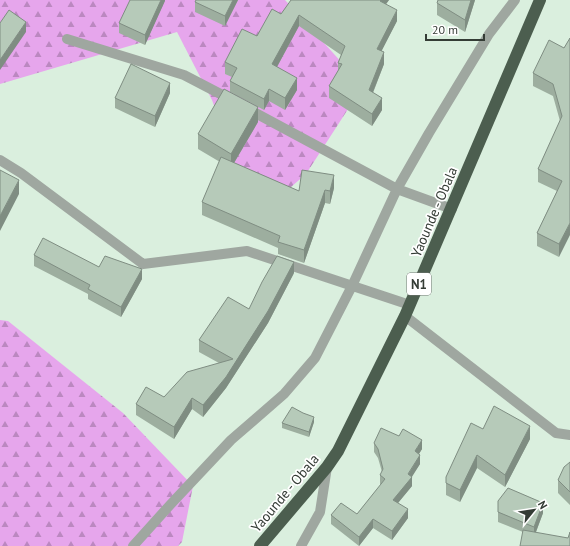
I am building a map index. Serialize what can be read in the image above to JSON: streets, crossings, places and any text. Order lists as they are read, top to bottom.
{
  "streets": {
    "highway": ["Yaounde - Obala", "N1"]
  },
  "scale_bar": "20 m",
  "north": "top right"
}
